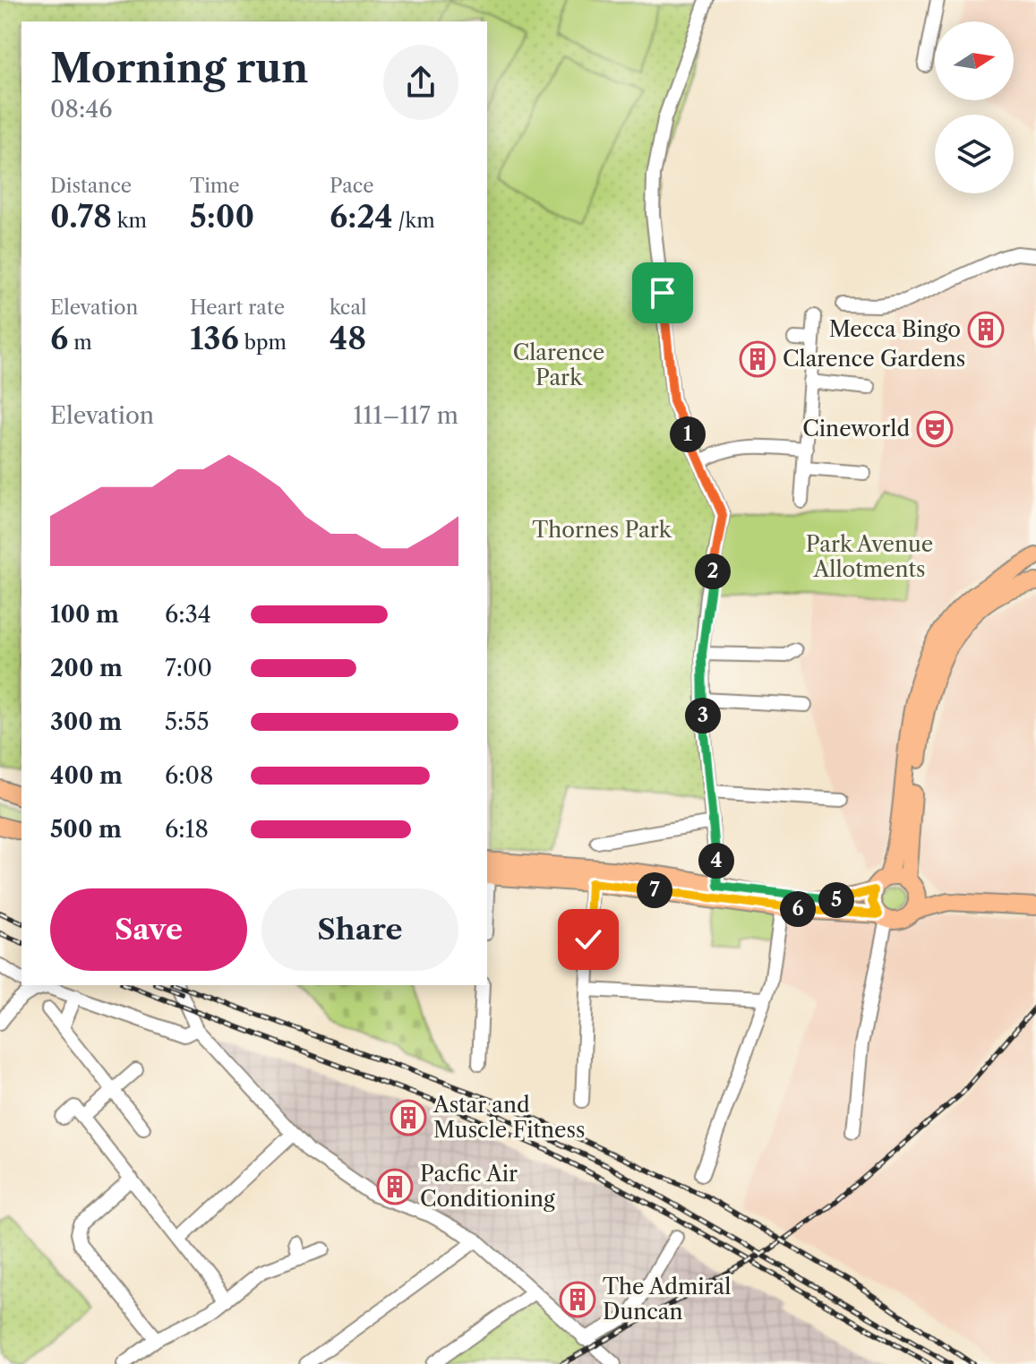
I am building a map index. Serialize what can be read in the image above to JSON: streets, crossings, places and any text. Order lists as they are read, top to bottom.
{
  "parks": ["Clarence Park", "Thornes Park", "Park Avenue Allotments"],
  "places": {
    "building": [
      "Mecca Bingo",
      "Clarence Gardens",
      "Astar and Muscle Fitness",
      "Pacfic Air Conditioning",
      "The Admiral Duncan"
    ],
    "theatre": ["Cineworld"]
  },
  "north": "right",
  "page": {
    "heading": ["Morning run", "08:46"],
    "stats": [
      ["Distance", "0.78 km"],
      ["Time", "5:00"],
      ["Pace", "6:24 /km"],
      ["Elevation", "6 m"],
      ["Heart rate", "136 bpm"],
      ["kcal", "48"]
    ],
    "chart": ["Elevation", "111–117 m"],
    "pins": [
      "1",
      "2",
      "3",
      "4",
      "7",
      "5",
      "6"
    ],
    "list": [
      {
        "name": "100 m",
        "note": "6:34"
      },
      {
        "name": "200 m",
        "note": "7:00"
      },
      {
        "name": "300 m",
        "note": "5:55"
      },
      {
        "name": "400 m",
        "note": "6:08"
      },
      {
        "name": "500 m",
        "note": "6:18"
      }
    ],
    "buttons": ["Save", "Share"]
  }
}
